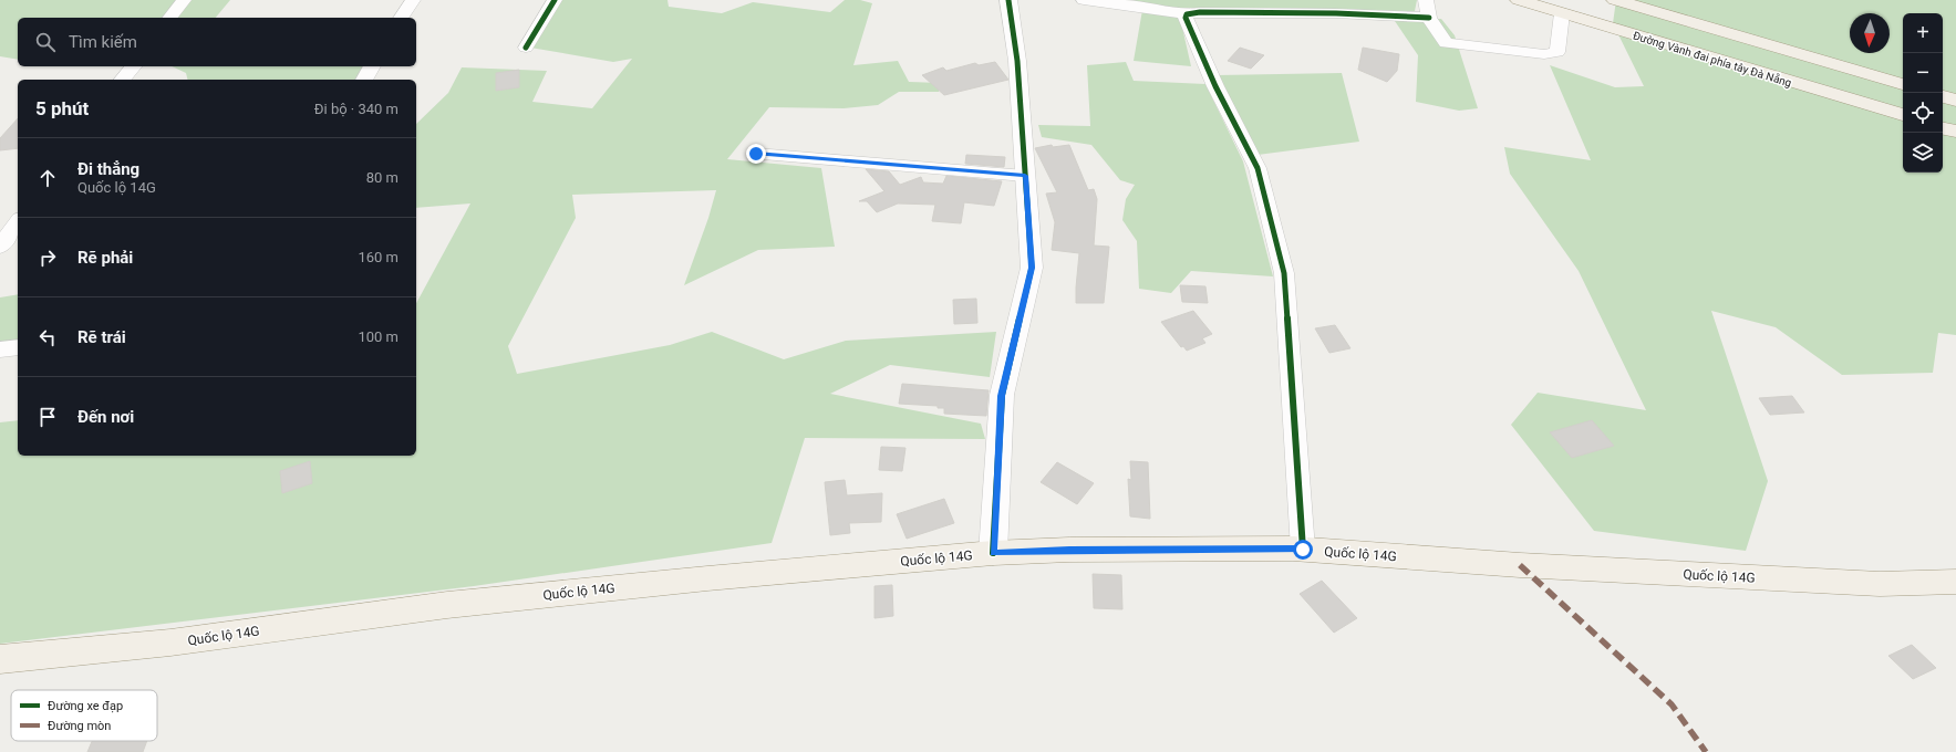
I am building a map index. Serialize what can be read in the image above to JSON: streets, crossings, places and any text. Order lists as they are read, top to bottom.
{
  "streets": {
    "main road": ["Đường Vành đai phía tây Đà Nẵng", "Quốc lộ 14G"]
  },
  "legend": ["Đường xe đạp", "Đường mòn"],
  "north": "bottom",
  "page": {
    "map_buttons": ["+", "−"],
    "search": "Tìm kiếm",
    "heading": ["5 phút", "Đi bộ · 340 m"],
    "list": [
      ["Đi thẳng", "Quốc lộ 14G", "80 m"],
      ["Rẽ phải", "160 m"],
      ["Rẽ trái", "100 m"],
      "Đến nơi"
    ]
  }
}
